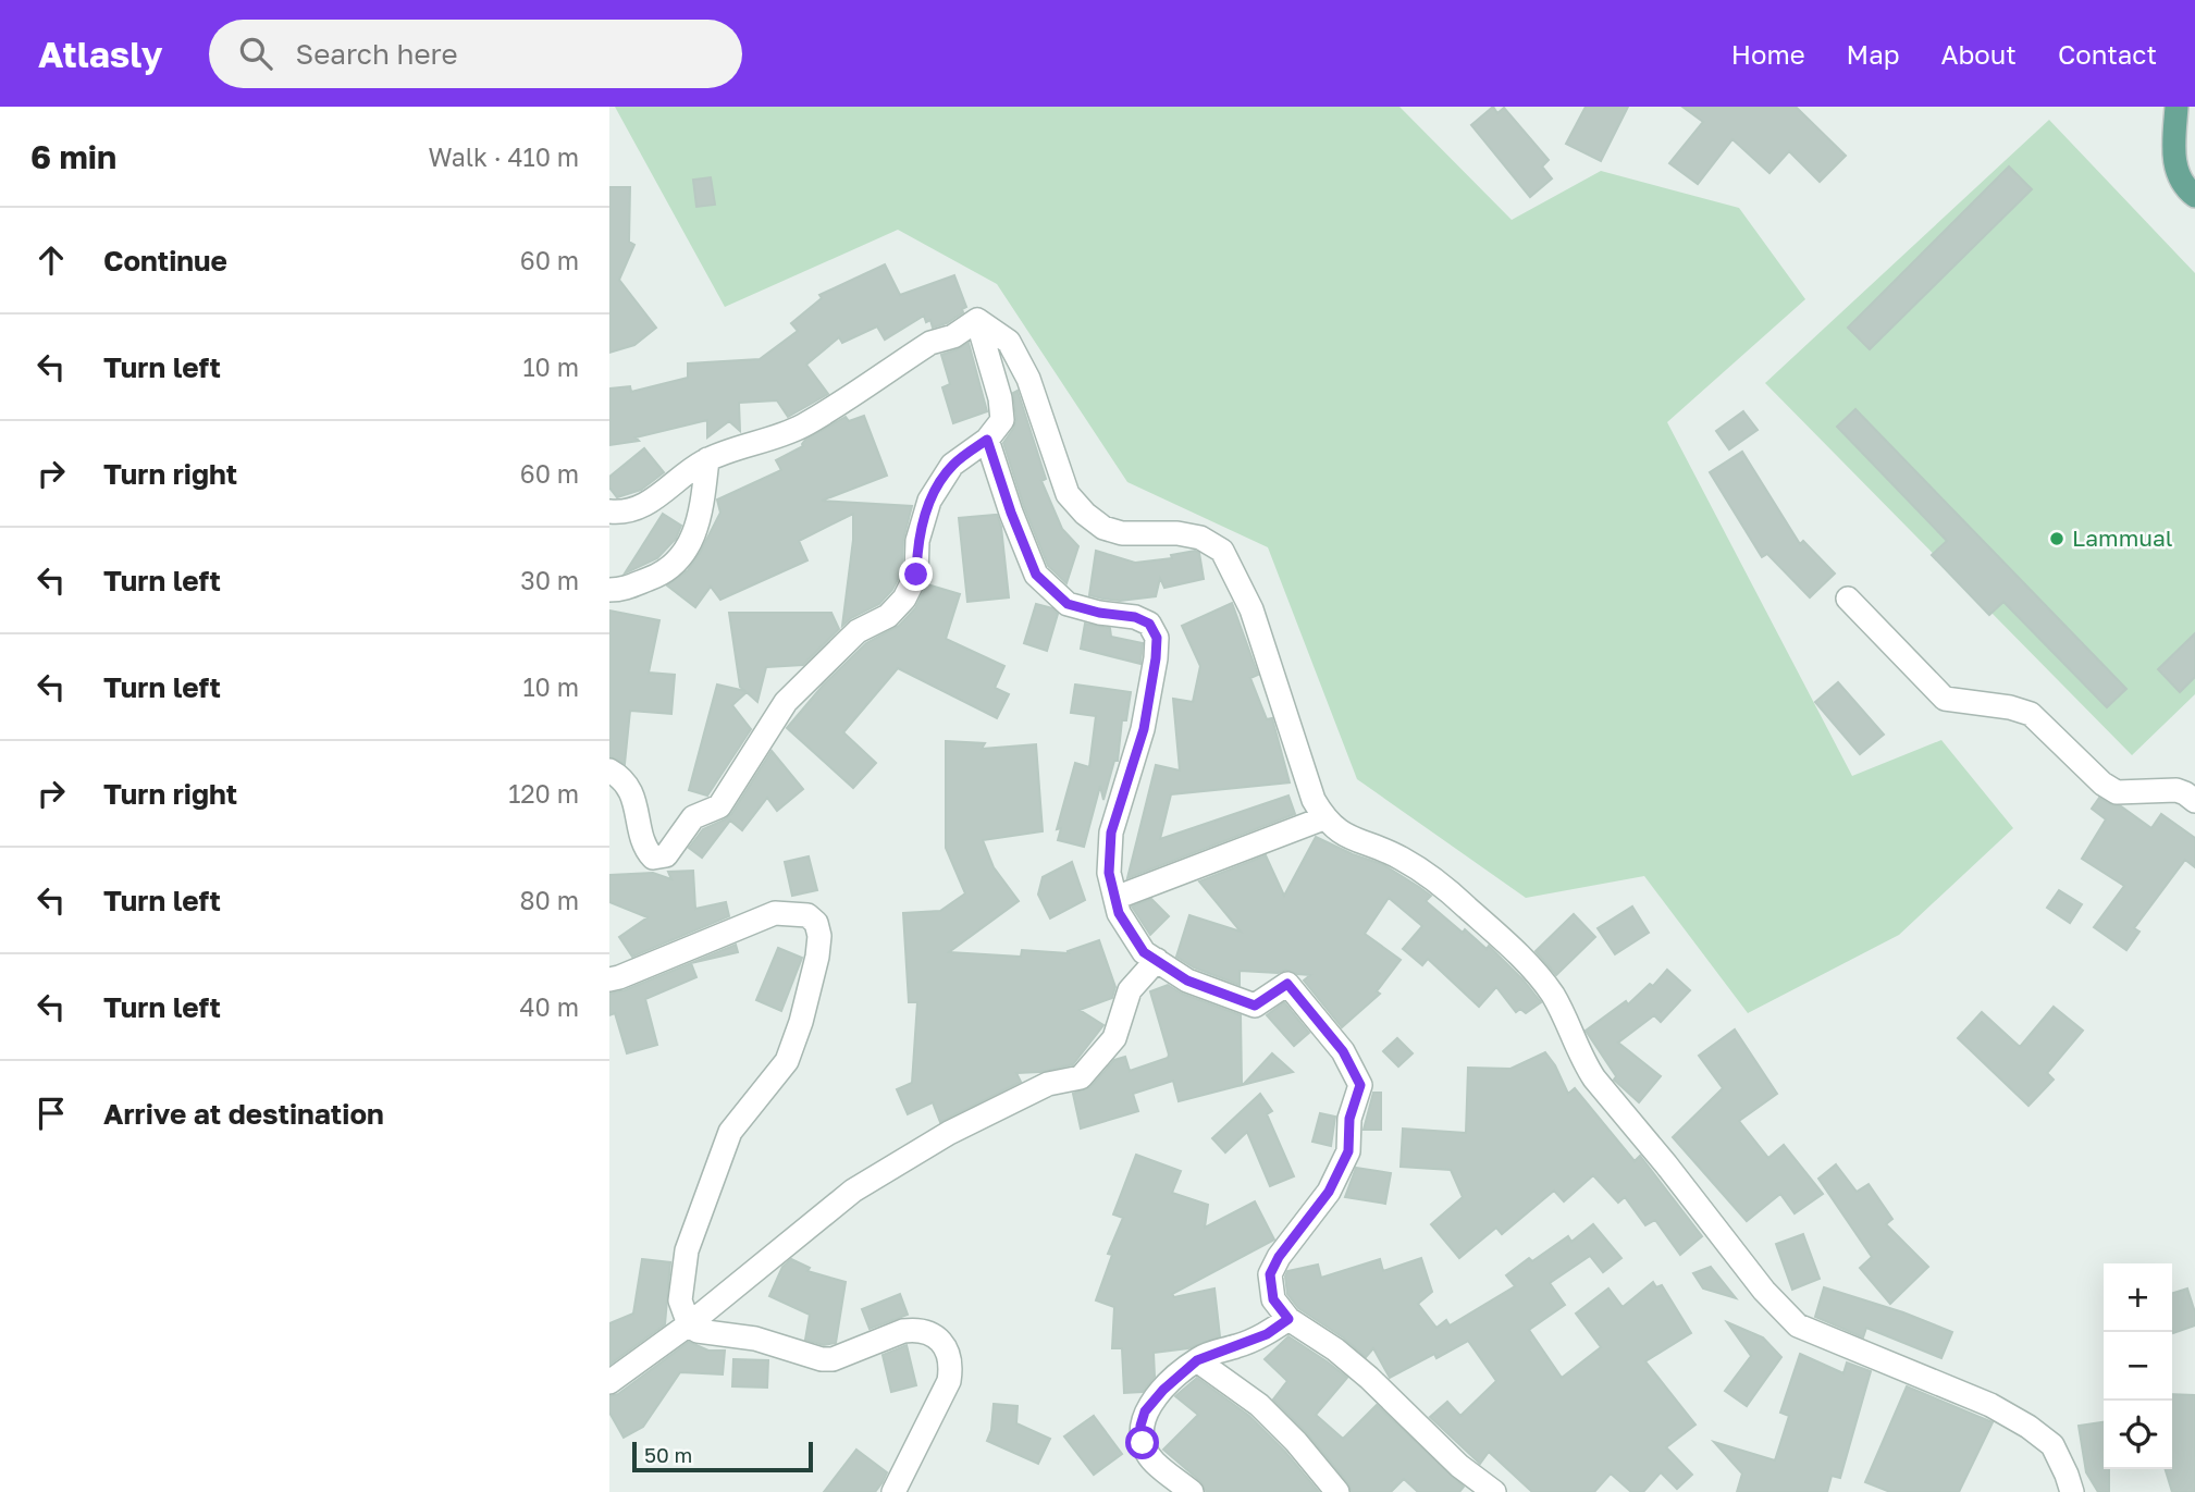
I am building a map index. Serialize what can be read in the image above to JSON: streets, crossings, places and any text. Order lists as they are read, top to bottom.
{
  "places": ["Lammual"],
  "scale_bar": "50 m",
  "page": {
    "header": "Atlasly",
    "search": "Search here",
    "nav": [
      "Home",
      "Map",
      "About",
      "Contact"
    ],
    "heading": ["6 min", "Walk · 410 m"],
    "list": [
      ["Continue", "60 m"],
      ["Turn left", "10 m"],
      ["Turn right", "60 m"],
      ["Turn left", "30 m"],
      ["Turn left", "10 m"],
      ["Turn right", "120 m"],
      ["Turn left", "80 m"],
      ["Turn left", "40 m"],
      "Arrive at destination"
    ],
    "map_buttons": ["+", "−"],
    "scale": "50 m"
  }
}
